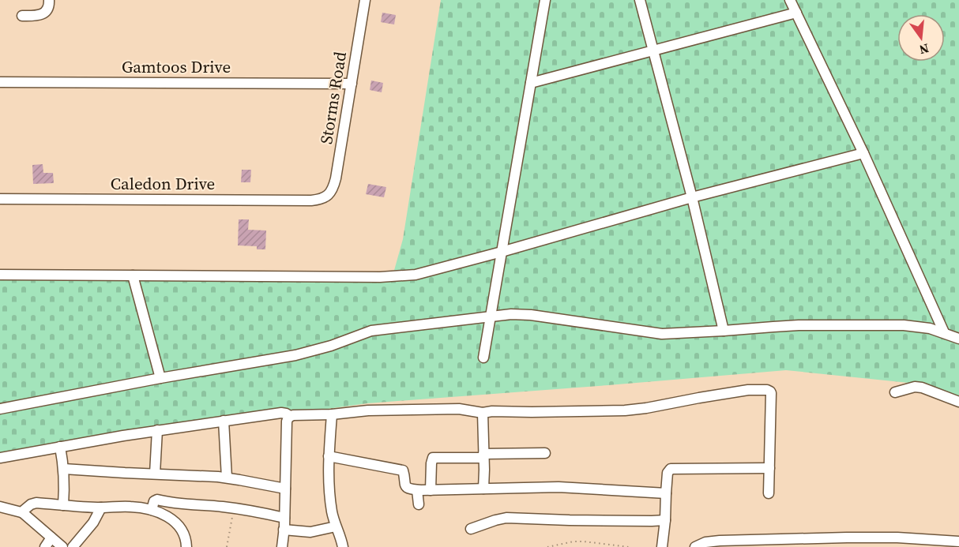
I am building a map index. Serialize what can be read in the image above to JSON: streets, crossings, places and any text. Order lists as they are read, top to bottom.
{
  "streets": {
    "street": ["Gamtoos Drive", "Storms Road", "Caledon Drive"]
  },
  "crossings": [
    ["Gamtoos Drive", "Storms Road"],
    ["Storms Road", "Caledon Drive"]
  ],
  "north": "bottom"
}
